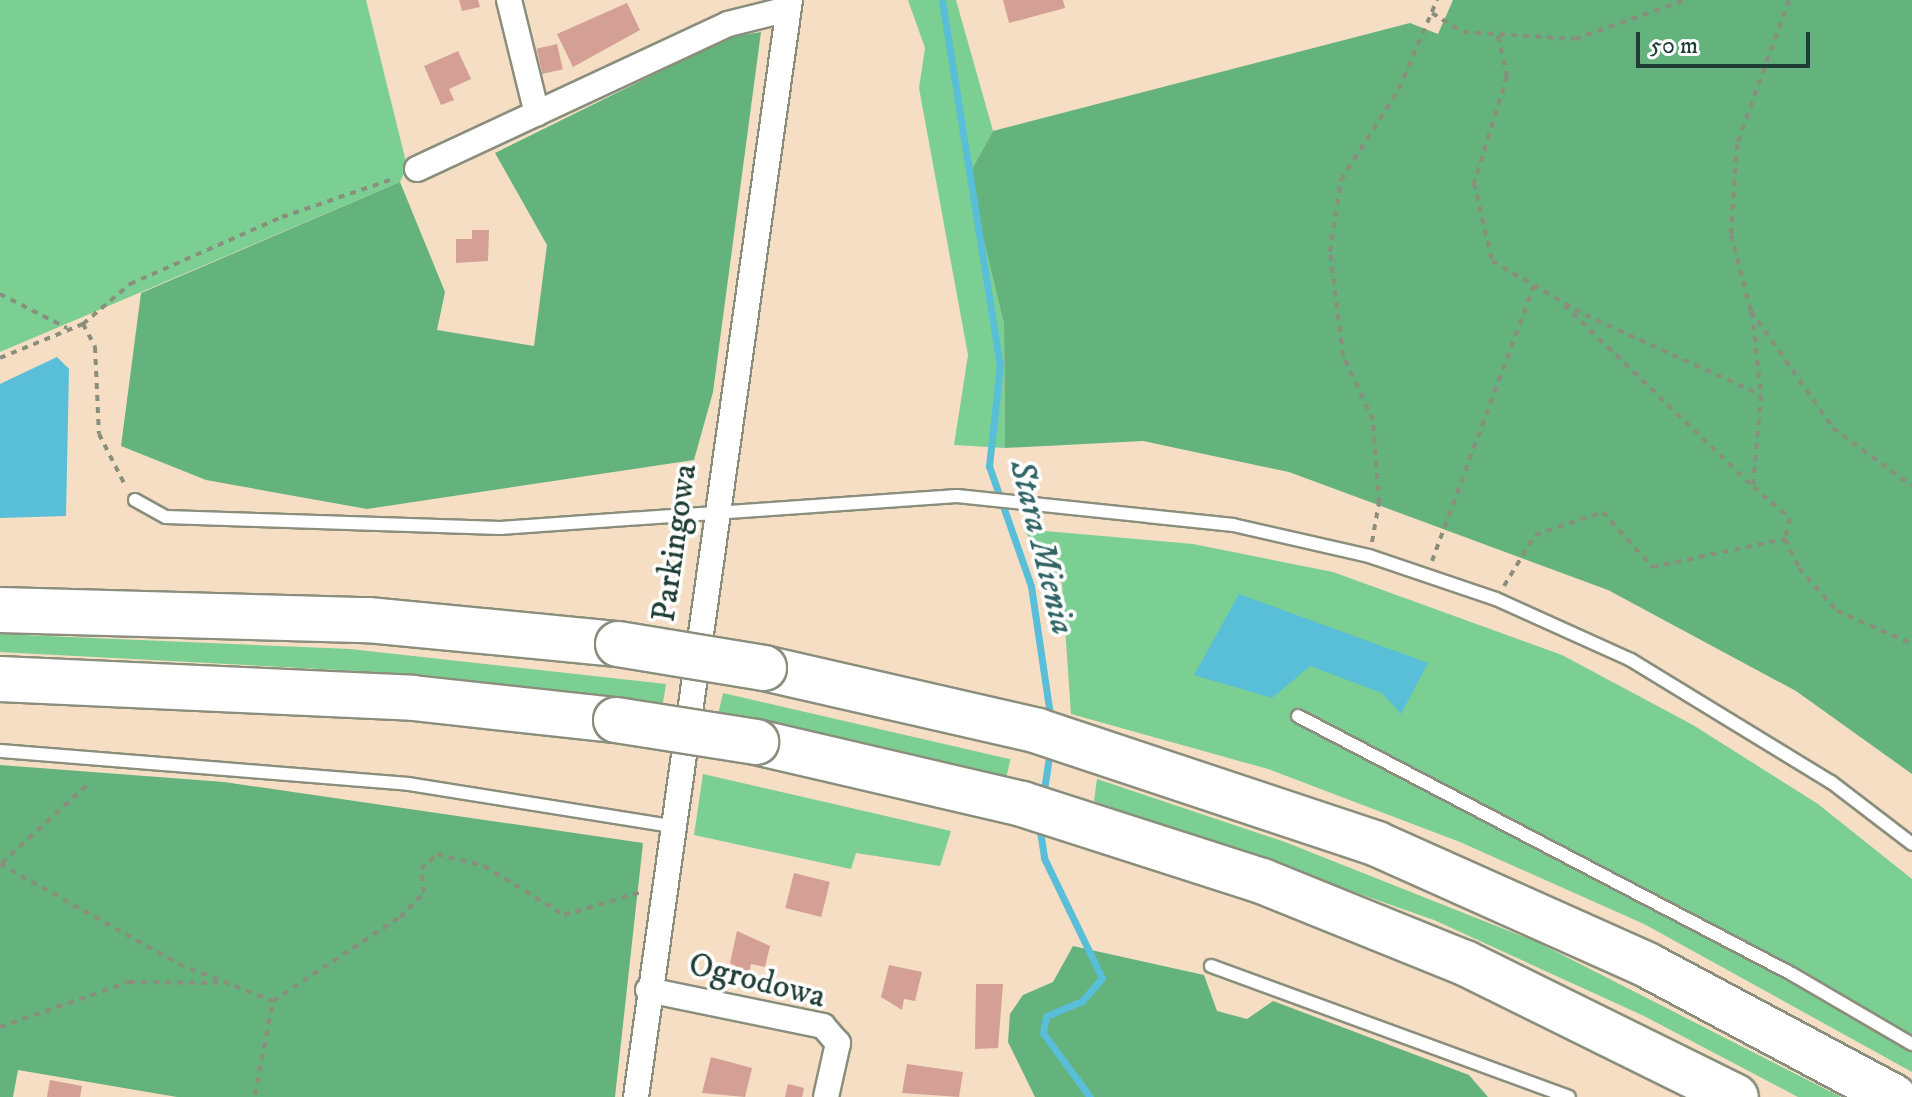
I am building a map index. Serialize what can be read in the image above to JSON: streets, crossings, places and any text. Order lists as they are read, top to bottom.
{
  "streets": {
    "street": ["Parkingowa", "Ogrodowa"]
  },
  "crossings": [
    ["Parkingowa", "Ogrodowa"]
  ],
  "water": ["Stara Mienia"],
  "scale_bar": "50 m"
}
